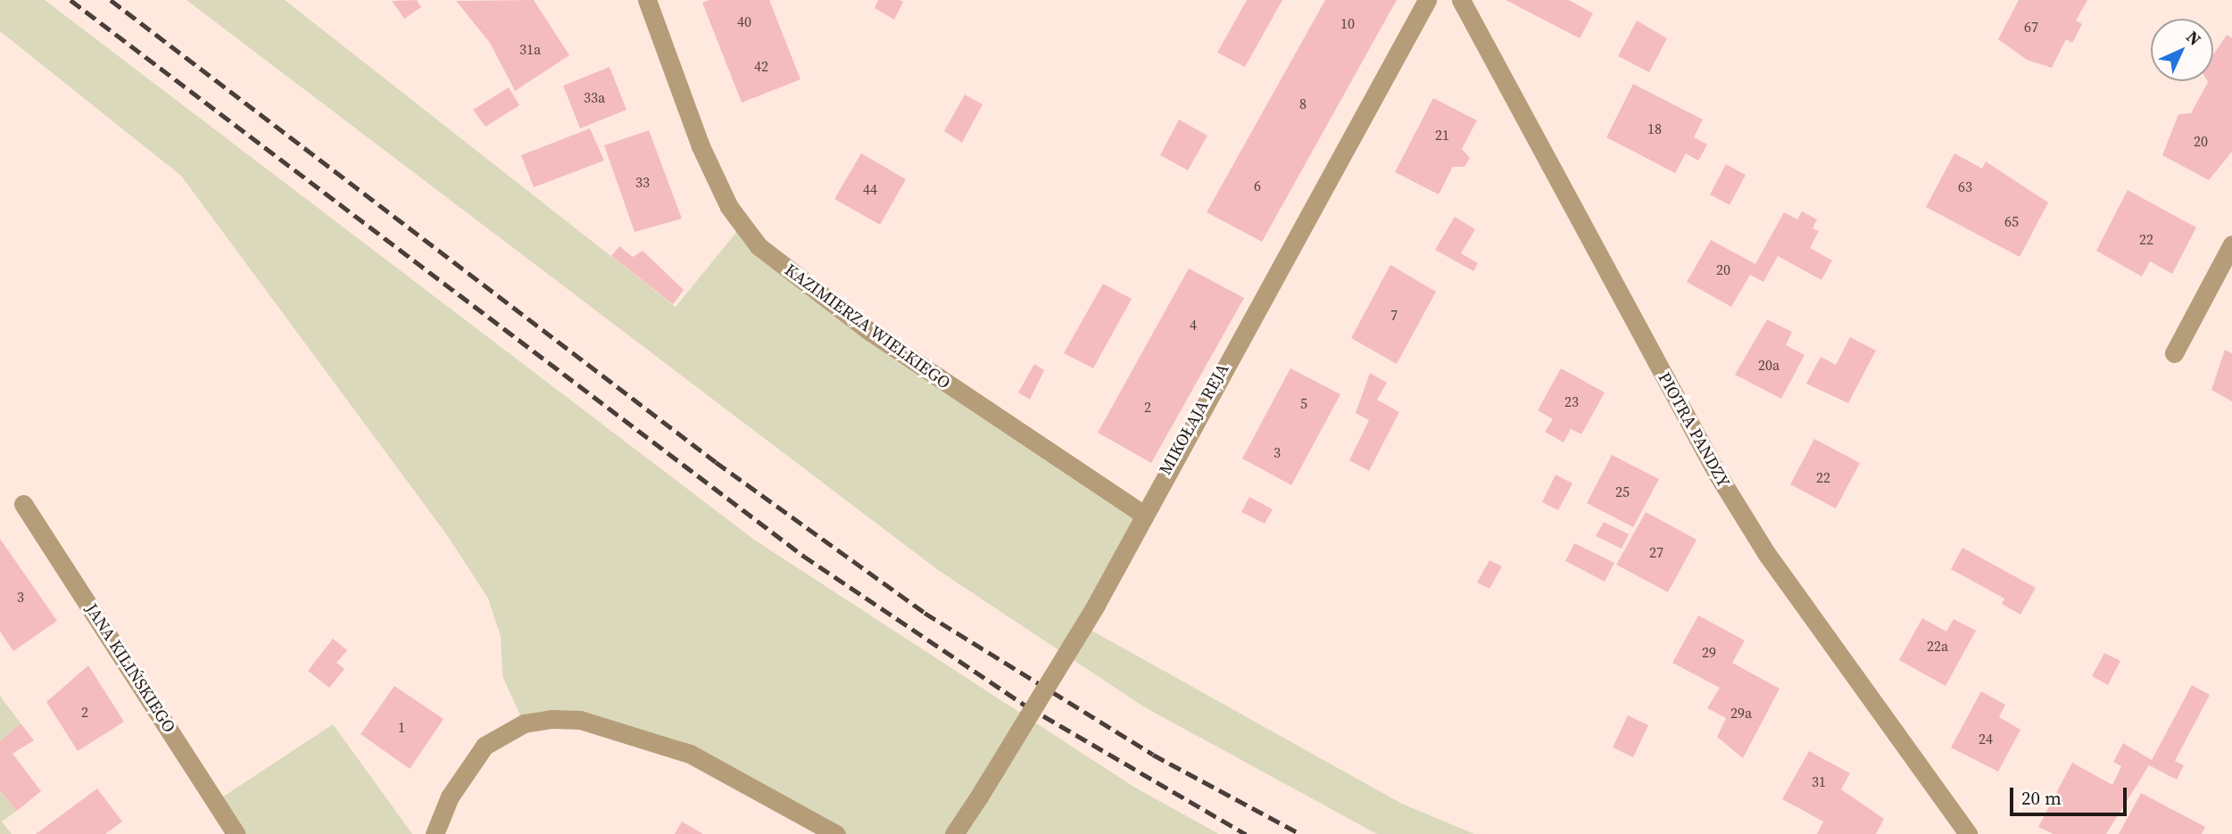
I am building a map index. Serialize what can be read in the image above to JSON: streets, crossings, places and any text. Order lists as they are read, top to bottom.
{
  "streets": {
    "street": [
      "KAZIMIERZA WIELKIEGO",
      "MIKOŁAJA REJA",
      "PIOTRA PANDZY",
      "JANA KILIŃSKIEGO"
    ]
  },
  "crossings": [
    ["KAZIMIERZA WIELKIEGO", "MIKOŁAJA REJA"]
  ],
  "house_numbers": [
    "40",
    "10",
    "67",
    "31a",
    "42",
    "33a",
    "8",
    "18",
    "21",
    "20",
    "33",
    "6",
    "63",
    "44",
    "65",
    "22",
    "20",
    "7",
    "4",
    "20a",
    "23",
    "5",
    "2",
    "3",
    "22",
    "25",
    "27",
    "3",
    "22a",
    "29",
    "2",
    "29a",
    "1",
    "24",
    "31"
  ],
  "scale_bar": "20 m",
  "north": "top right"
}
